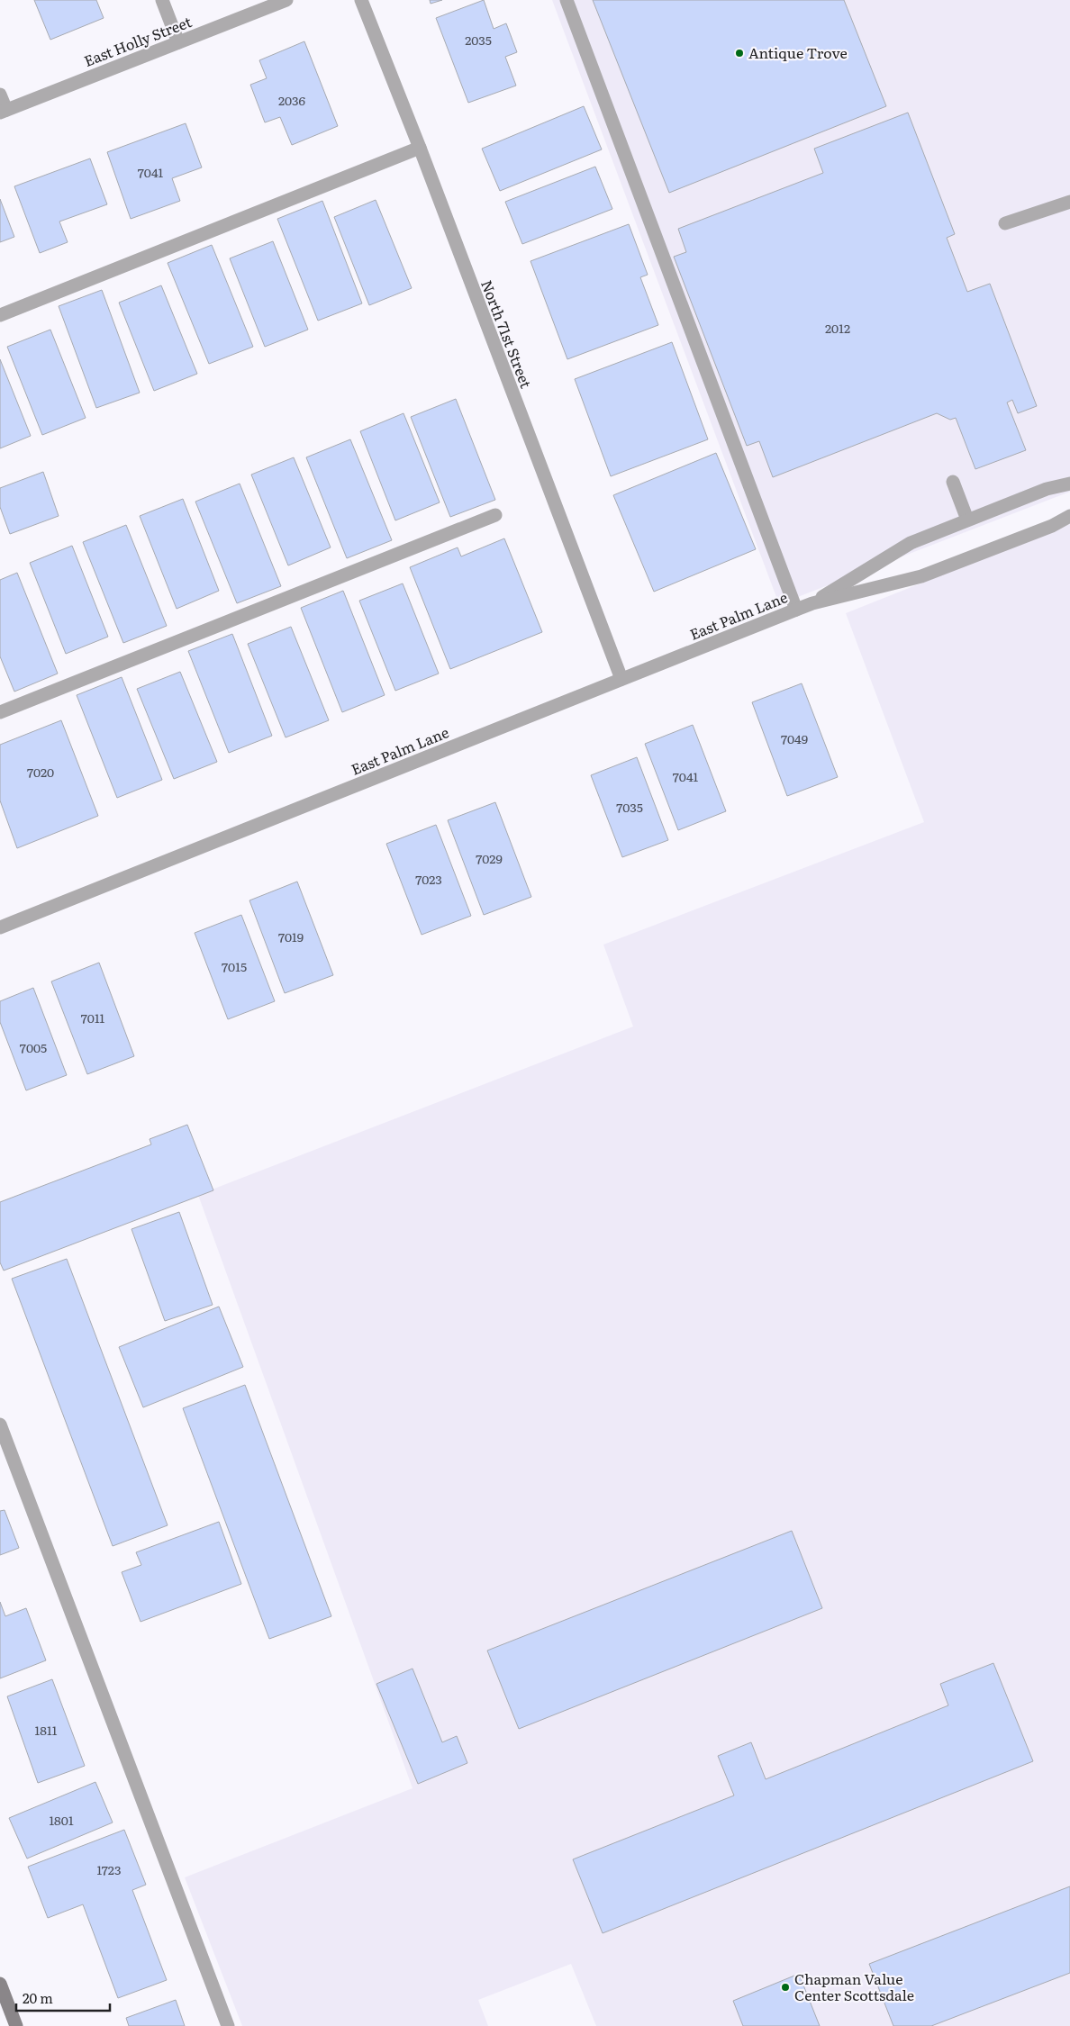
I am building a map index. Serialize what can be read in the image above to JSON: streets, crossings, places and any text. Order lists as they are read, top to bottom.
{
  "streets": {
    "street": ["East Holly Street", "North 71st Street", "East Palm Lane"]
  },
  "crossings": [
    ["North 71st Street", "East Palm Lane"]
  ],
  "places": ["Antique Trove", "Chapman Value Center Scottsdale"],
  "house_numbers": [
    "2035",
    "2036",
    "7041",
    "2012",
    "7049",
    "7020",
    "7041",
    "7035",
    "7029",
    "7023",
    "7019",
    "7015",
    "7011",
    "7005",
    "1811",
    "1801",
    "1723"
  ],
  "scale_bar": "20 m"
}
